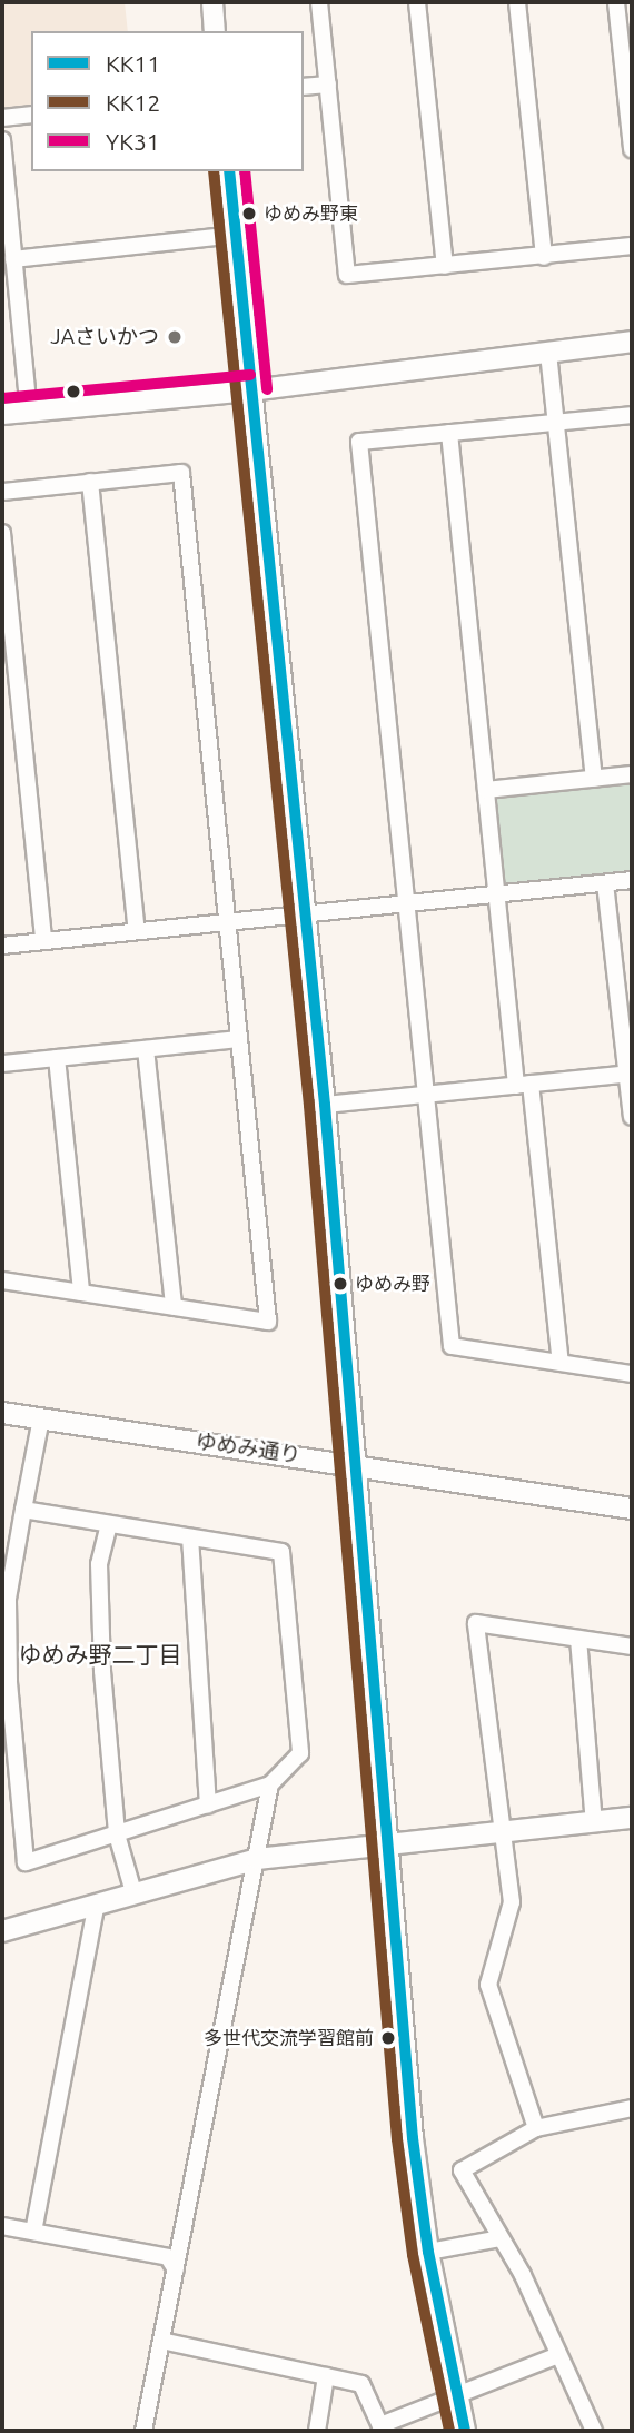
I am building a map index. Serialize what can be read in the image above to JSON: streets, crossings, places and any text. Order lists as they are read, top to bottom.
{
  "streets": {
    "street": ["ゆめみ通り"]
  },
  "districts": ["ゆめみ野二丁目"],
  "places": [
    "ゆめみ野東",
    "JAさいかつ",
    "ゆめみ野",
    "多世代交流学習館前"
  ],
  "lines": ["transit line KK11", "transit line KK12", "transit line YK31"],
  "legend": ["KK11", "KK12", "YK31"]
}
